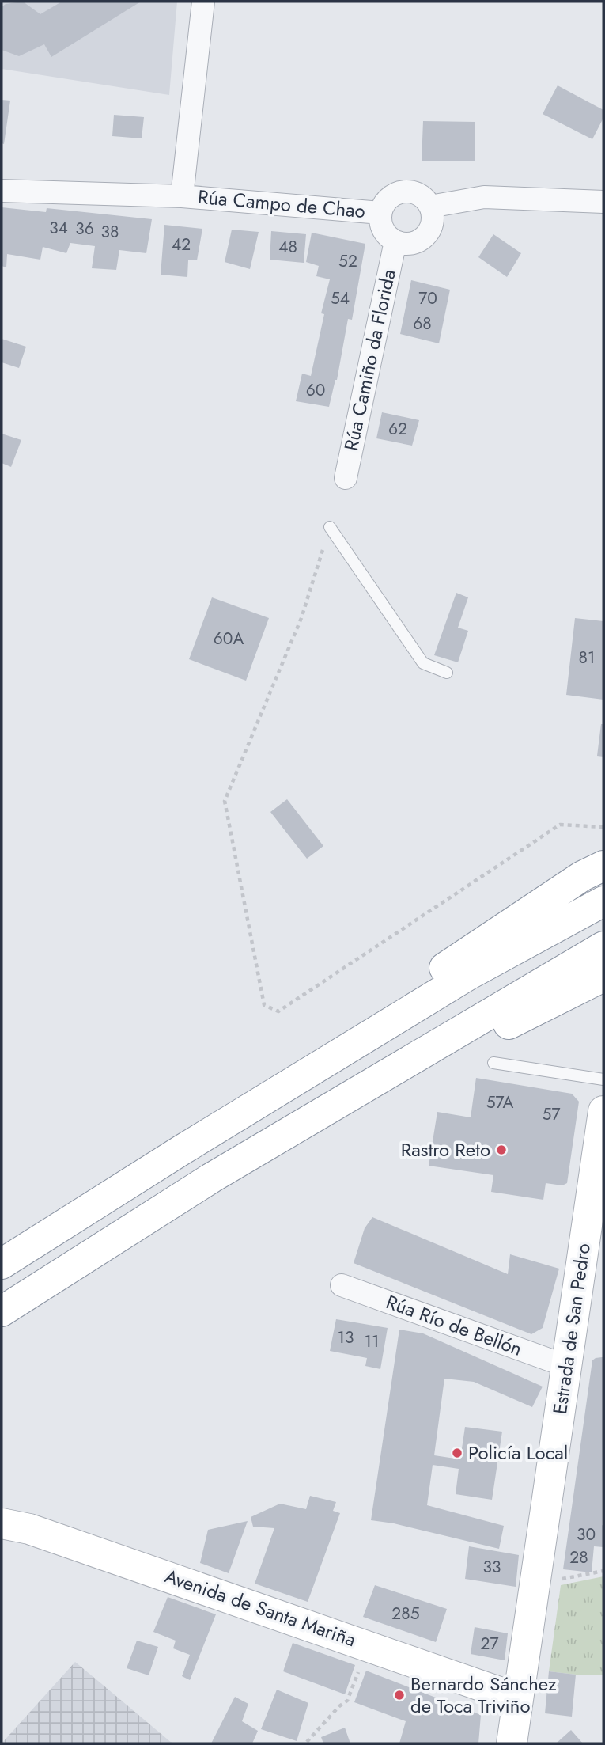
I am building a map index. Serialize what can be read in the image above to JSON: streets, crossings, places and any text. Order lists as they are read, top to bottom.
{
  "streets": {
    "main road": ["Estrada de San Pedro", "Avenida de Santa Mariña"],
    "street": ["Rúa Campo de Chao", "Rúa Camiño da Florida", "Rúa Río de Bellón"]
  },
  "crossings": [
    ["Rúa Campo de Chao", "Rúa Camiño da Florida"],
    ["Rúa Río de Bellón", "Estrada de San Pedro"],
    ["Estrada de San Pedro", "Avenida de Santa Mariña"]
  ],
  "places": ["Rastro Reto", "Policía Local", "Bernardo Sánchez de Toca Triviño"],
  "house_numbers": [
    "34",
    "36",
    "38",
    "42",
    "48",
    "52",
    "54",
    "70",
    "68",
    "60",
    "62",
    "60A",
    "81",
    "57A",
    "57",
    "13",
    "11",
    "30",
    "28",
    "33",
    "285",
    "27"
  ]
}
